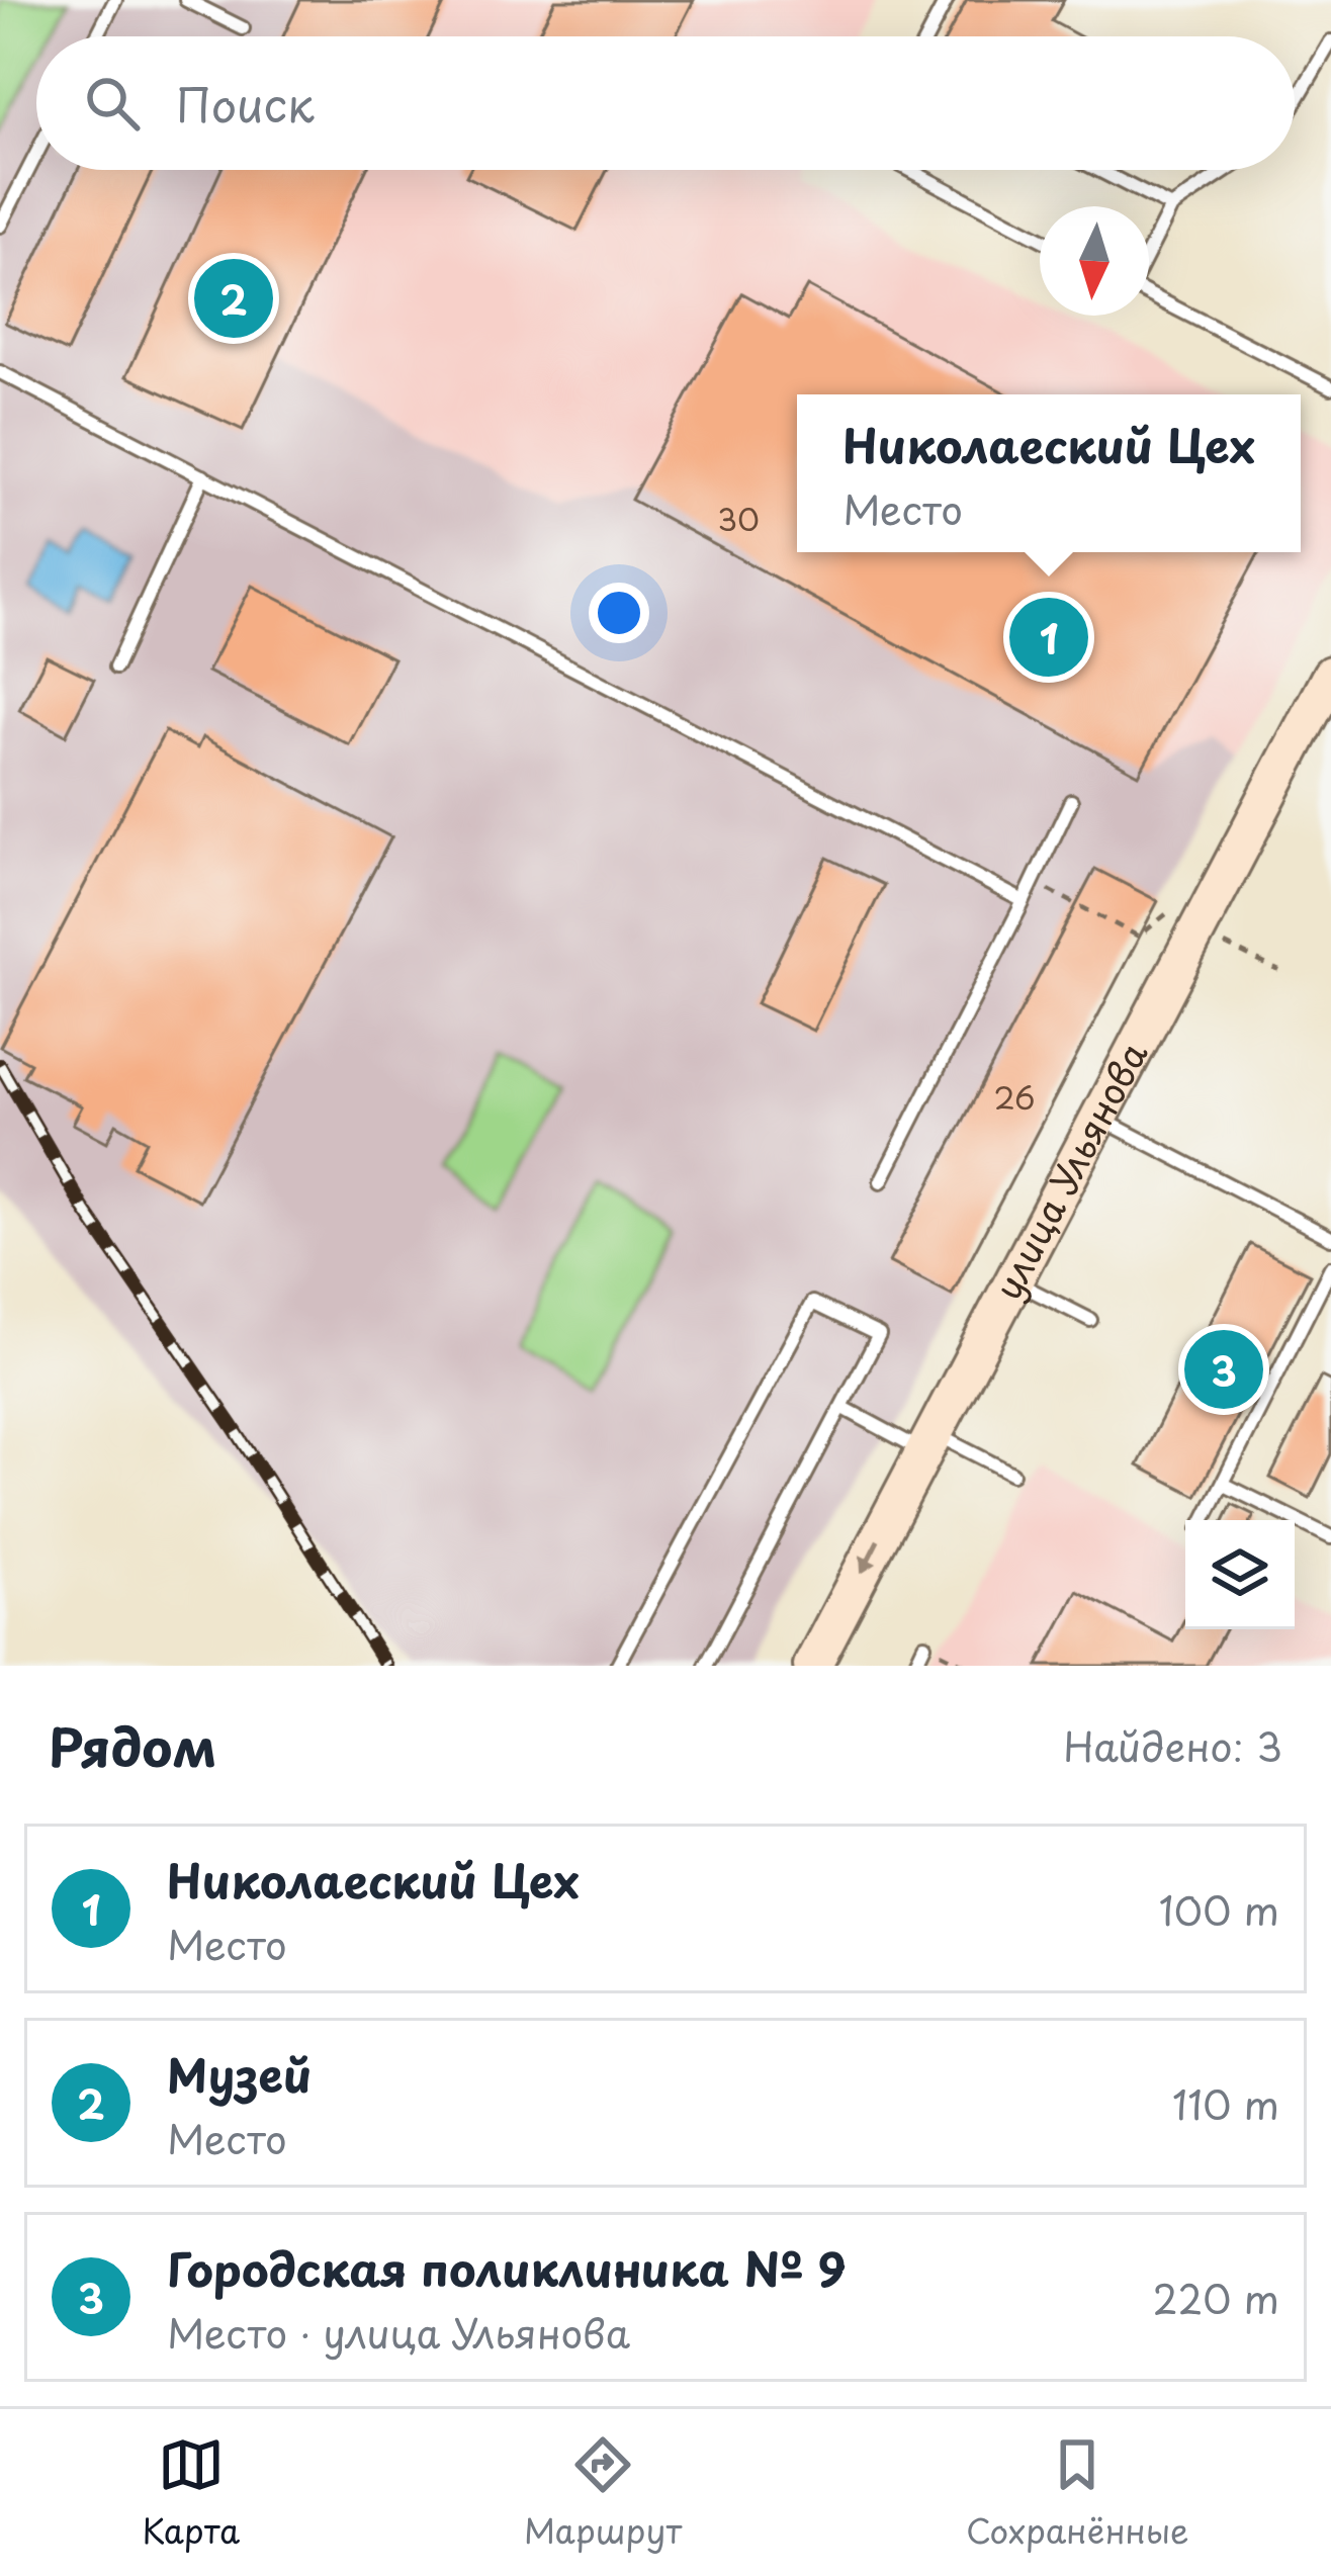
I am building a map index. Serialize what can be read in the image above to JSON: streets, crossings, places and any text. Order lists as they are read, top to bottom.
{
  "streets": {
    "main road": ["улица Ульянова"]
  },
  "house_numbers": ["30", "26"],
  "north": "bottom",
  "page": {
    "search": "Поиск",
    "pins": ["2", "1", "3"],
    "popup": ["Николаеский Цех", "Место"],
    "heading": ["Рядом", "Найдено: 3"],
    "list": [
      {
        "mark": "1",
        "name": "Николаеский Цех",
        "note": "Место",
        "value": "100 m"
      },
      {
        "mark": "2",
        "name": "Музей",
        "note": "Место",
        "value": "110 m"
      },
      {
        "mark": "3",
        "name": "Городская поликлиника № 9",
        "note": "Место · улица Ульянова",
        "value": "220 m"
      }
    ],
    "nav": ["Карта", "Маршрут", "Сохранённые"]
  }
}
